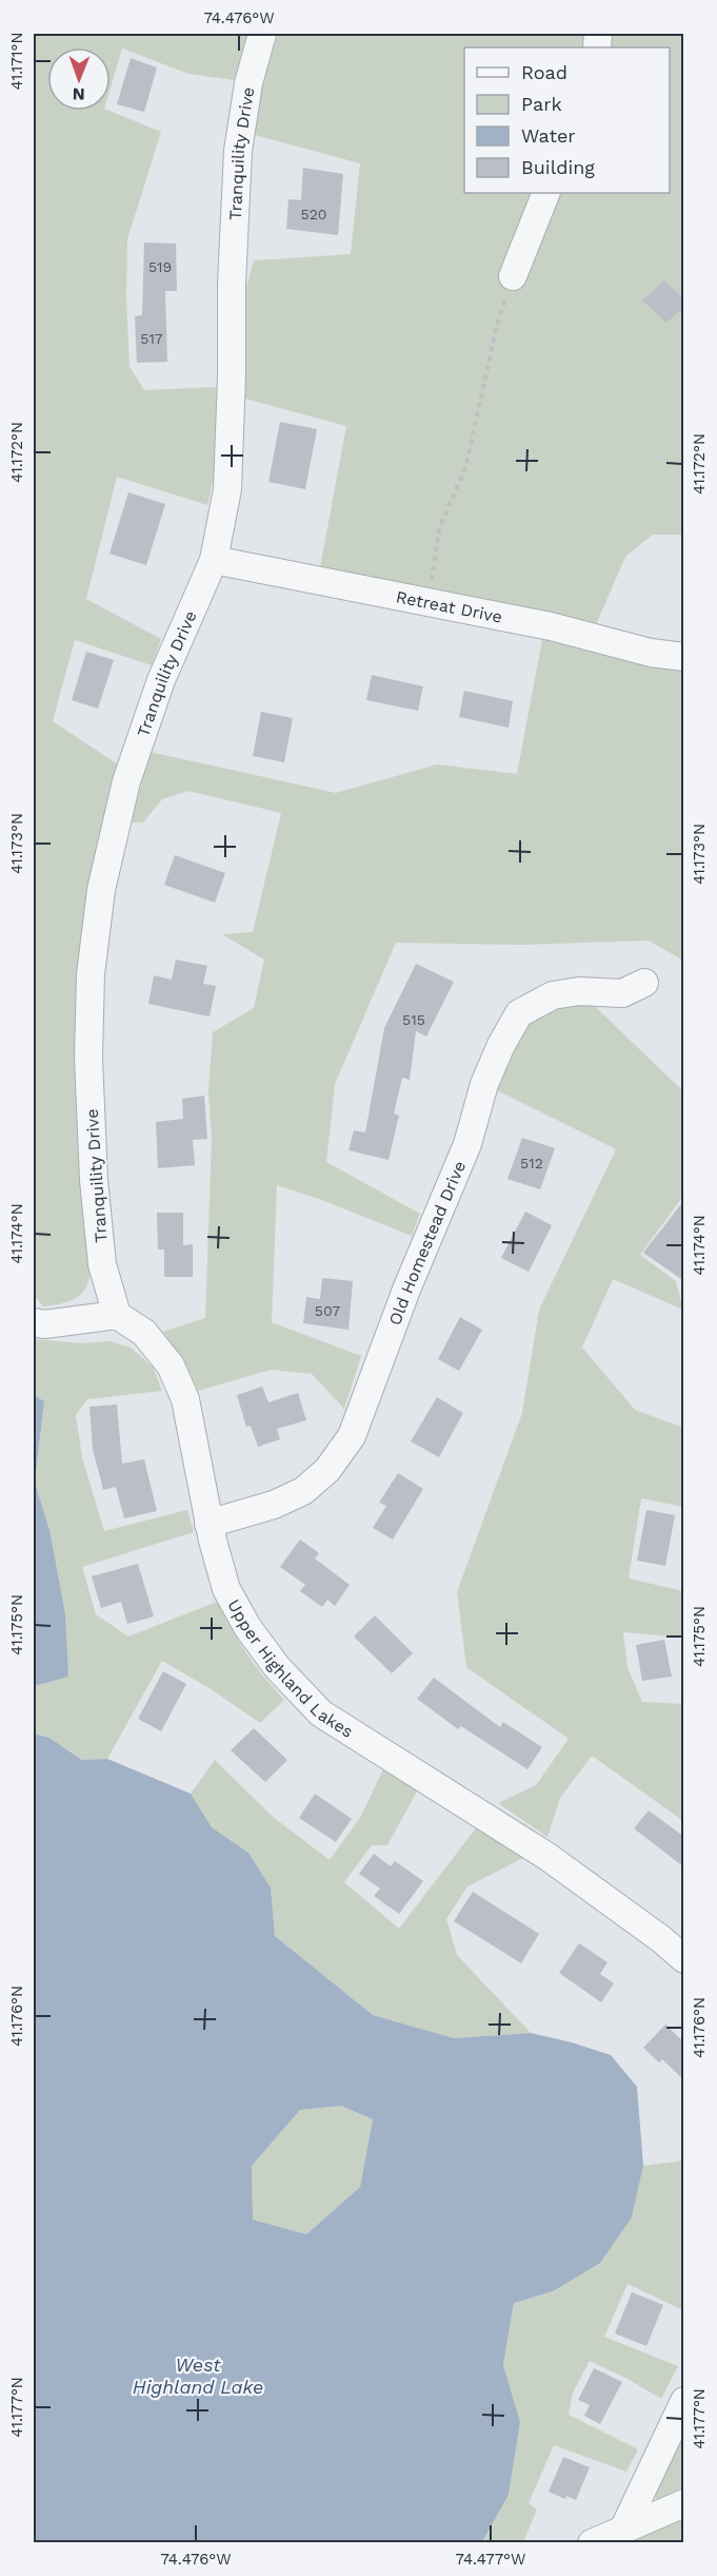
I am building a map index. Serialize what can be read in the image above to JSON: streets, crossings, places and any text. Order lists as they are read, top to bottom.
{
  "streets": {
    "street": [
      "Tranquility Drive",
      "Retreat Drive",
      "Old Homestead Drive",
      "Upper Highland Lakes"
    ]
  },
  "crossings": [
    ["Tranquility Drive", "Retreat Drive"],
    ["Tranquility Drive", "Upper Highland Lakes"],
    ["Old Homestead Drive", "Upper Highland Lakes"]
  ],
  "water": ["West Highland Lake"],
  "house_numbers": [
    "520",
    "519",
    "517",
    "515",
    "512",
    "507"
  ],
  "legend": [
    "Road",
    "Park",
    "Water",
    "Building"
  ],
  "north": "bottom",
  "coordinates": [
    "74.476°W",
    "41.171°N",
    "41.172°N",
    "41.173°N",
    "41.174°N",
    "41.175°N",
    "41.176°N",
    "41.177°N",
    "74.477°W"
  ]
}
